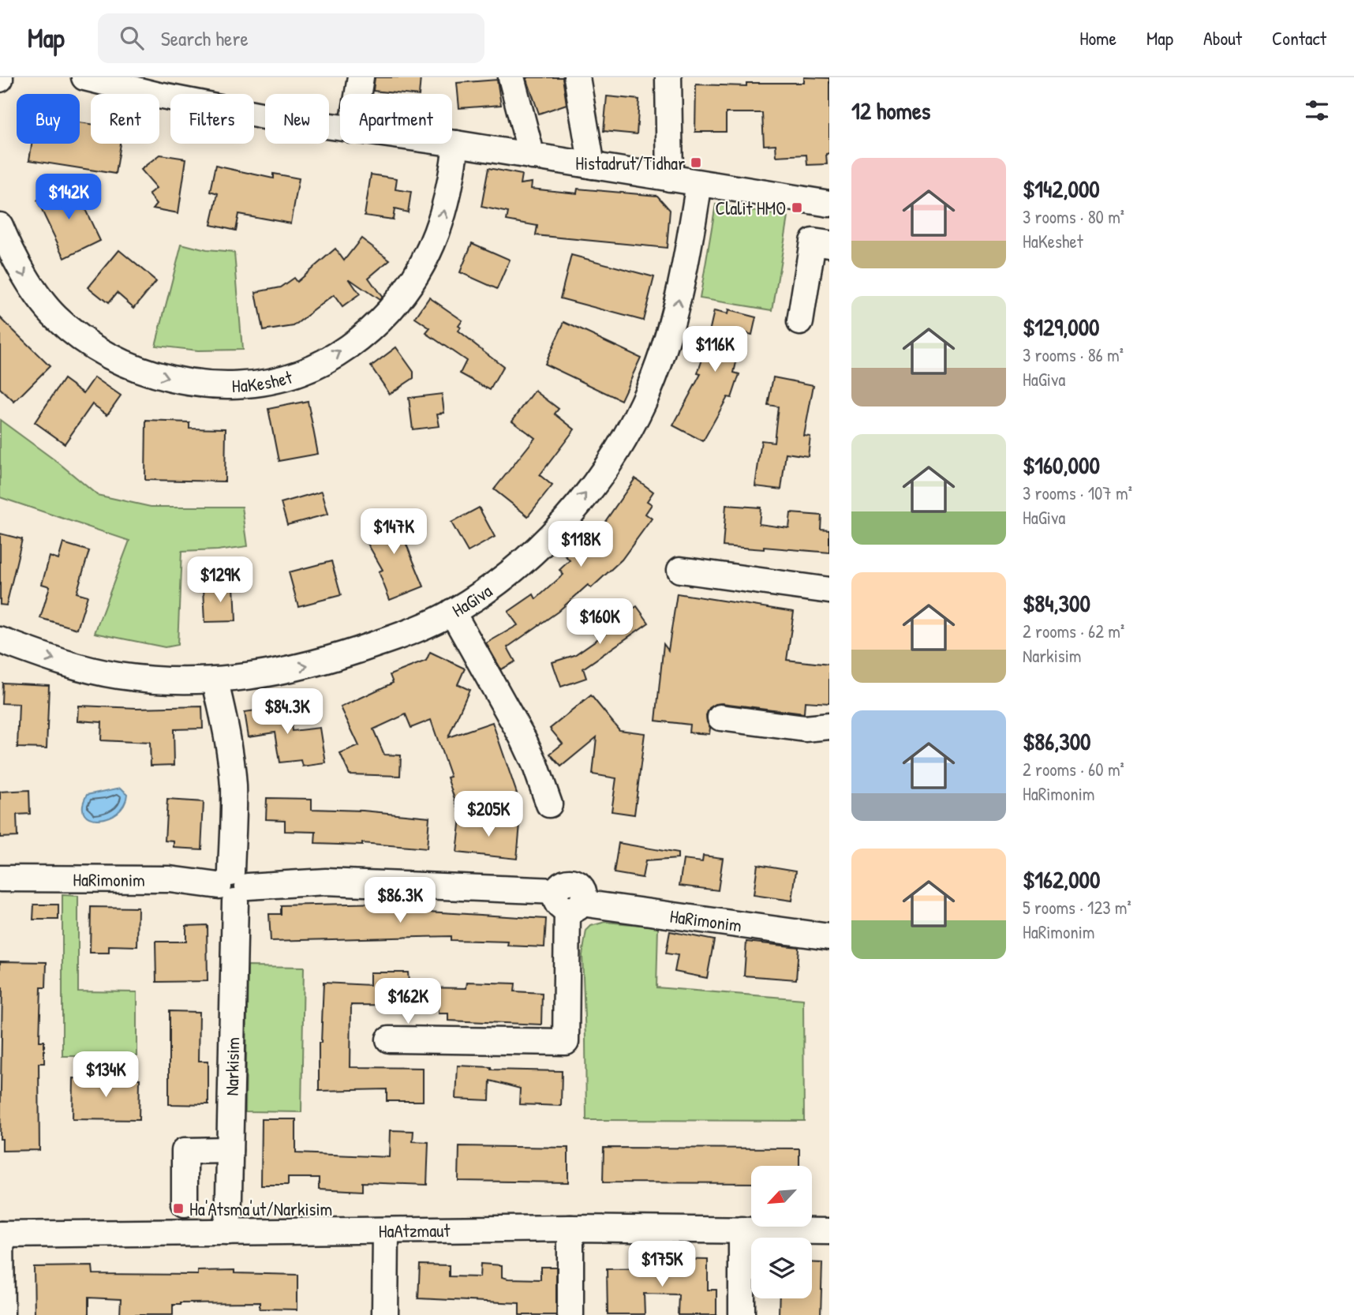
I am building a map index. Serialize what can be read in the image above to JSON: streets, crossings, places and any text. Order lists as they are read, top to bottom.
{
  "streets": {
    "street": [
      "HaKeshet",
      "HaGiva",
      "HaRimonim",
      "Narkisim",
      "HaAtzmaut"
    ]
  },
  "crossings": [
    ["HaGiva", "Narkisim"],
    ["HaRimonim", "Narkisim"],
    ["Narkisim", "HaAtzmaut"]
  ],
  "one_way": ["HaGiva"],
  "places": {
    "transit": ["Histadrut/Tidhar", "Clalit HMO", "Ha'Atsma'ut/Narkisim"]
  },
  "north": "bottom left",
  "page": {
    "header": "Map",
    "search": "Search here",
    "nav": [
      "Home",
      "Map",
      "About",
      "Contact"
    ],
    "heading": "12 homes",
    "chip": [
      "Buy",
      "Rent",
      "Filters",
      "New",
      "Apartment"
    ],
    "list": [
      {
        "name": "$142,000",
        "note": "3 rooms · 80 m² · HaKeshet"
      },
      {
        "name": "$129,000",
        "note": "3 rooms · 86 m² · HaGiva"
      },
      {
        "name": "$160,000",
        "note": "3 rooms · 107 m² · HaGiva"
      },
      {
        "name": "$84,300",
        "note": "2 rooms · 62 m² · Narkisim"
      },
      {
        "name": "$86,300",
        "note": "2 rooms · 60 m² · HaRimonim"
      },
      {
        "name": "$162,000",
        "note": "5 rooms · 123 m² · HaRimonim"
      }
    ],
    "price": [
      "$142K",
      "$116K",
      "$147K",
      "$118K",
      "$129K",
      "$160K",
      "$84.3K",
      "$205K",
      "$86.3K",
      "$162K",
      "$134K",
      "$175K"
    ]
  }
}
